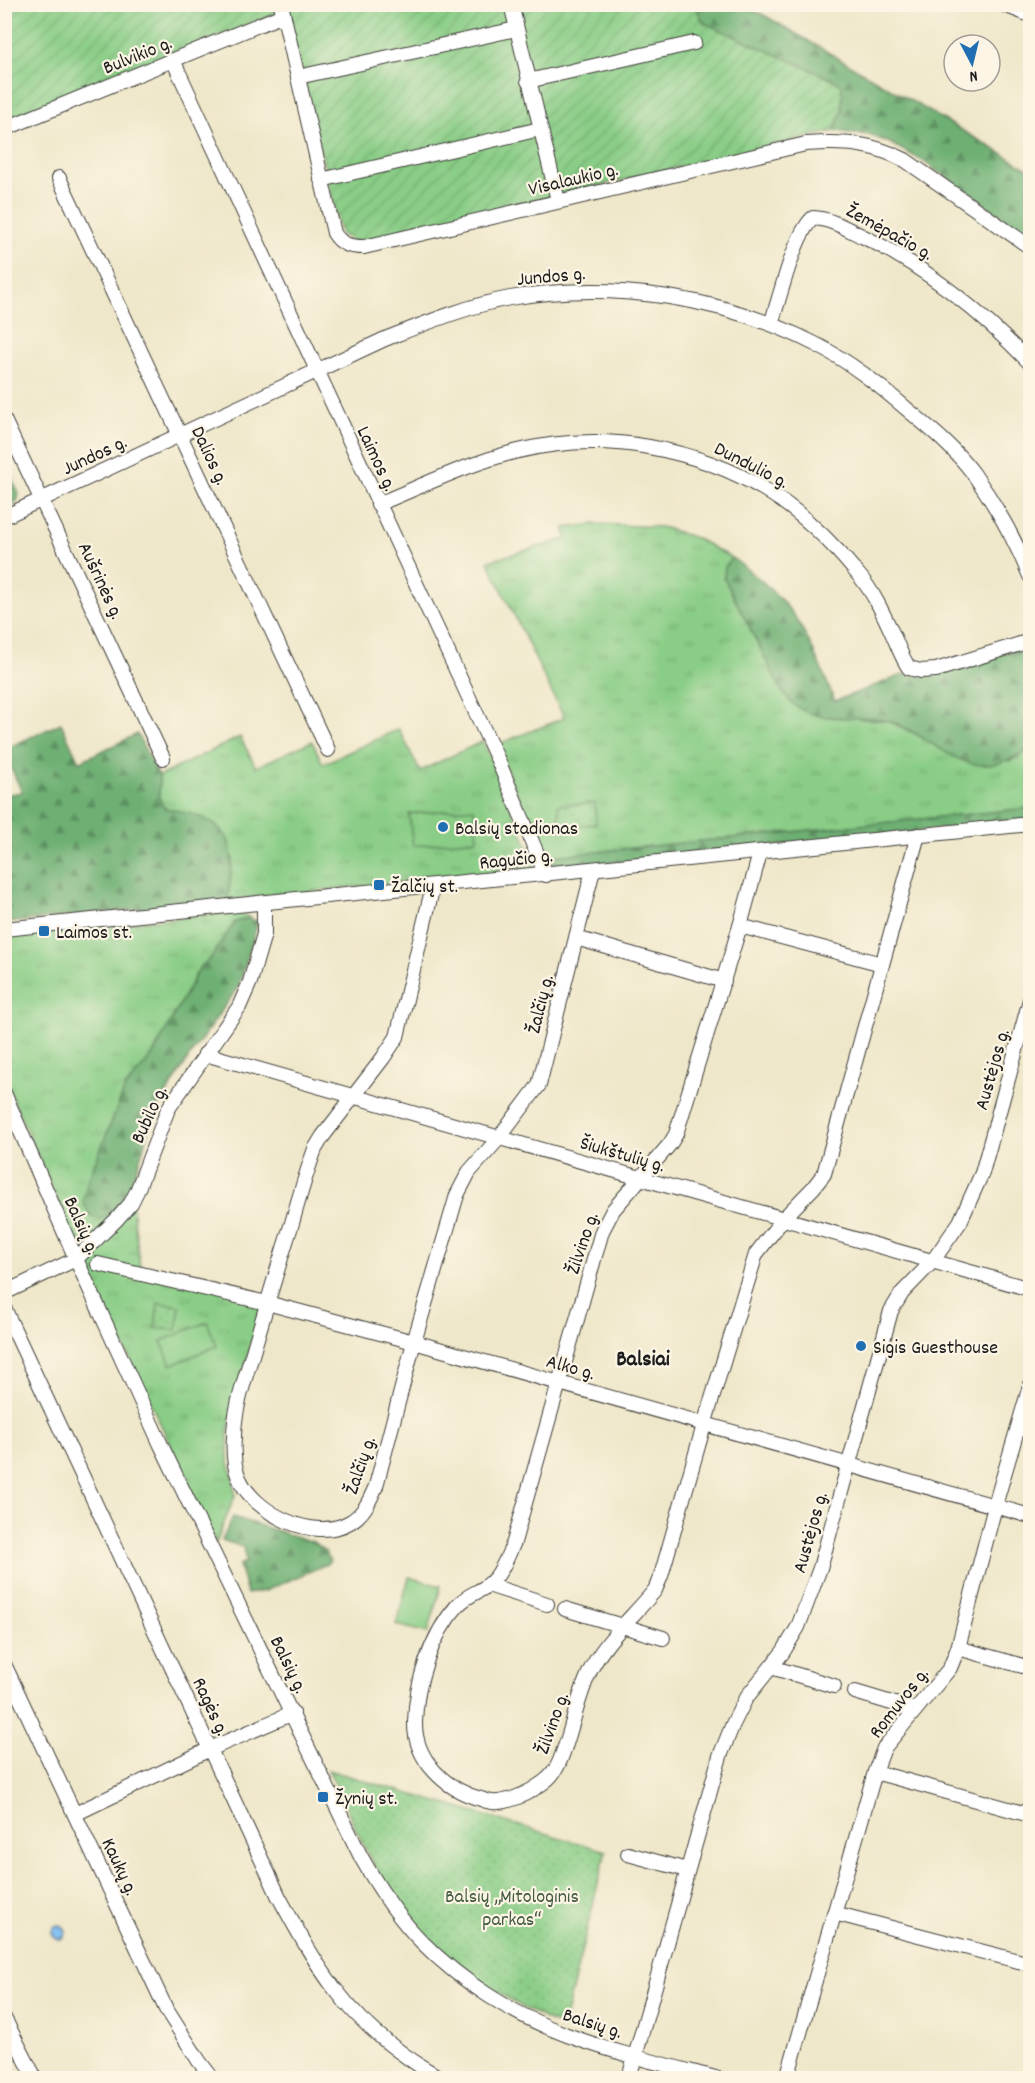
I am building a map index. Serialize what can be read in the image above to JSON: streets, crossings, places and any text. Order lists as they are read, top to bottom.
{
  "streets": {
    "street": [
      "Bulvikio g.",
      "Visalaukio g.",
      "Žemėpačio g.",
      "Jundos g.",
      "Dalios g.",
      "Laimos g.",
      "Dundulio g.",
      "Aušrinės g.",
      "Ragučio g.",
      "Žalčių g.",
      "Austėjos g.",
      "Bubilo g.",
      "Šiukštulių g.",
      "Balsių g.",
      "Žilvino g.",
      "Alko g.",
      "Romuvos g.",
      "Ragės g.",
      "Kaukų g."
    ]
  },
  "crossings": [
    ["Bulvikio g.", "Visalaukio g."],
    ["Bulvikio g.", "Laimos g."],
    ["Žemėpačio g.", "Jundos g."],
    ["Jundos g.", "Dalios g."],
    ["Jundos g.", "Laimos g."],
    ["Jundos g.", "Aušrinės g."],
    ["Laimos g.", "Dundulio g."],
    ["Laimos g.", "Ragučio g."],
    ["Ragučio g.", "Žalčių g."],
    ["Ragučio g.", "Bubilo g."],
    ["Ragučio g.", "Žilvino g."],
    ["Žalčių g.", "Šiukštulių g."],
    ["Žalčių g.", "Alko g."],
    ["Austėjos g.", "Šiukštulių g."],
    ["Austėjos g.", "Balsių g."],
    ["Austėjos g.", "Alko g."],
    ["Bubilo g.", "Šiukštulių g."],
    ["Bubilo g.", "Balsių g."],
    ["Šiukštulių g.", "Žilvino g."],
    ["Žilvino g.", "Alko g."],
    ["Alko g.", "Romuvos g."]
  ],
  "districts": ["Balsiai"],
  "parks": ["Balsių „Mitologinis parkas“"],
  "places": {
    "other": ["Balsių stadionas", "Sigis Guesthouse"],
    "transit": ["Žalčių st.", "Laimos st.", "Žynių st."]
  },
  "north": "bottom"
}
